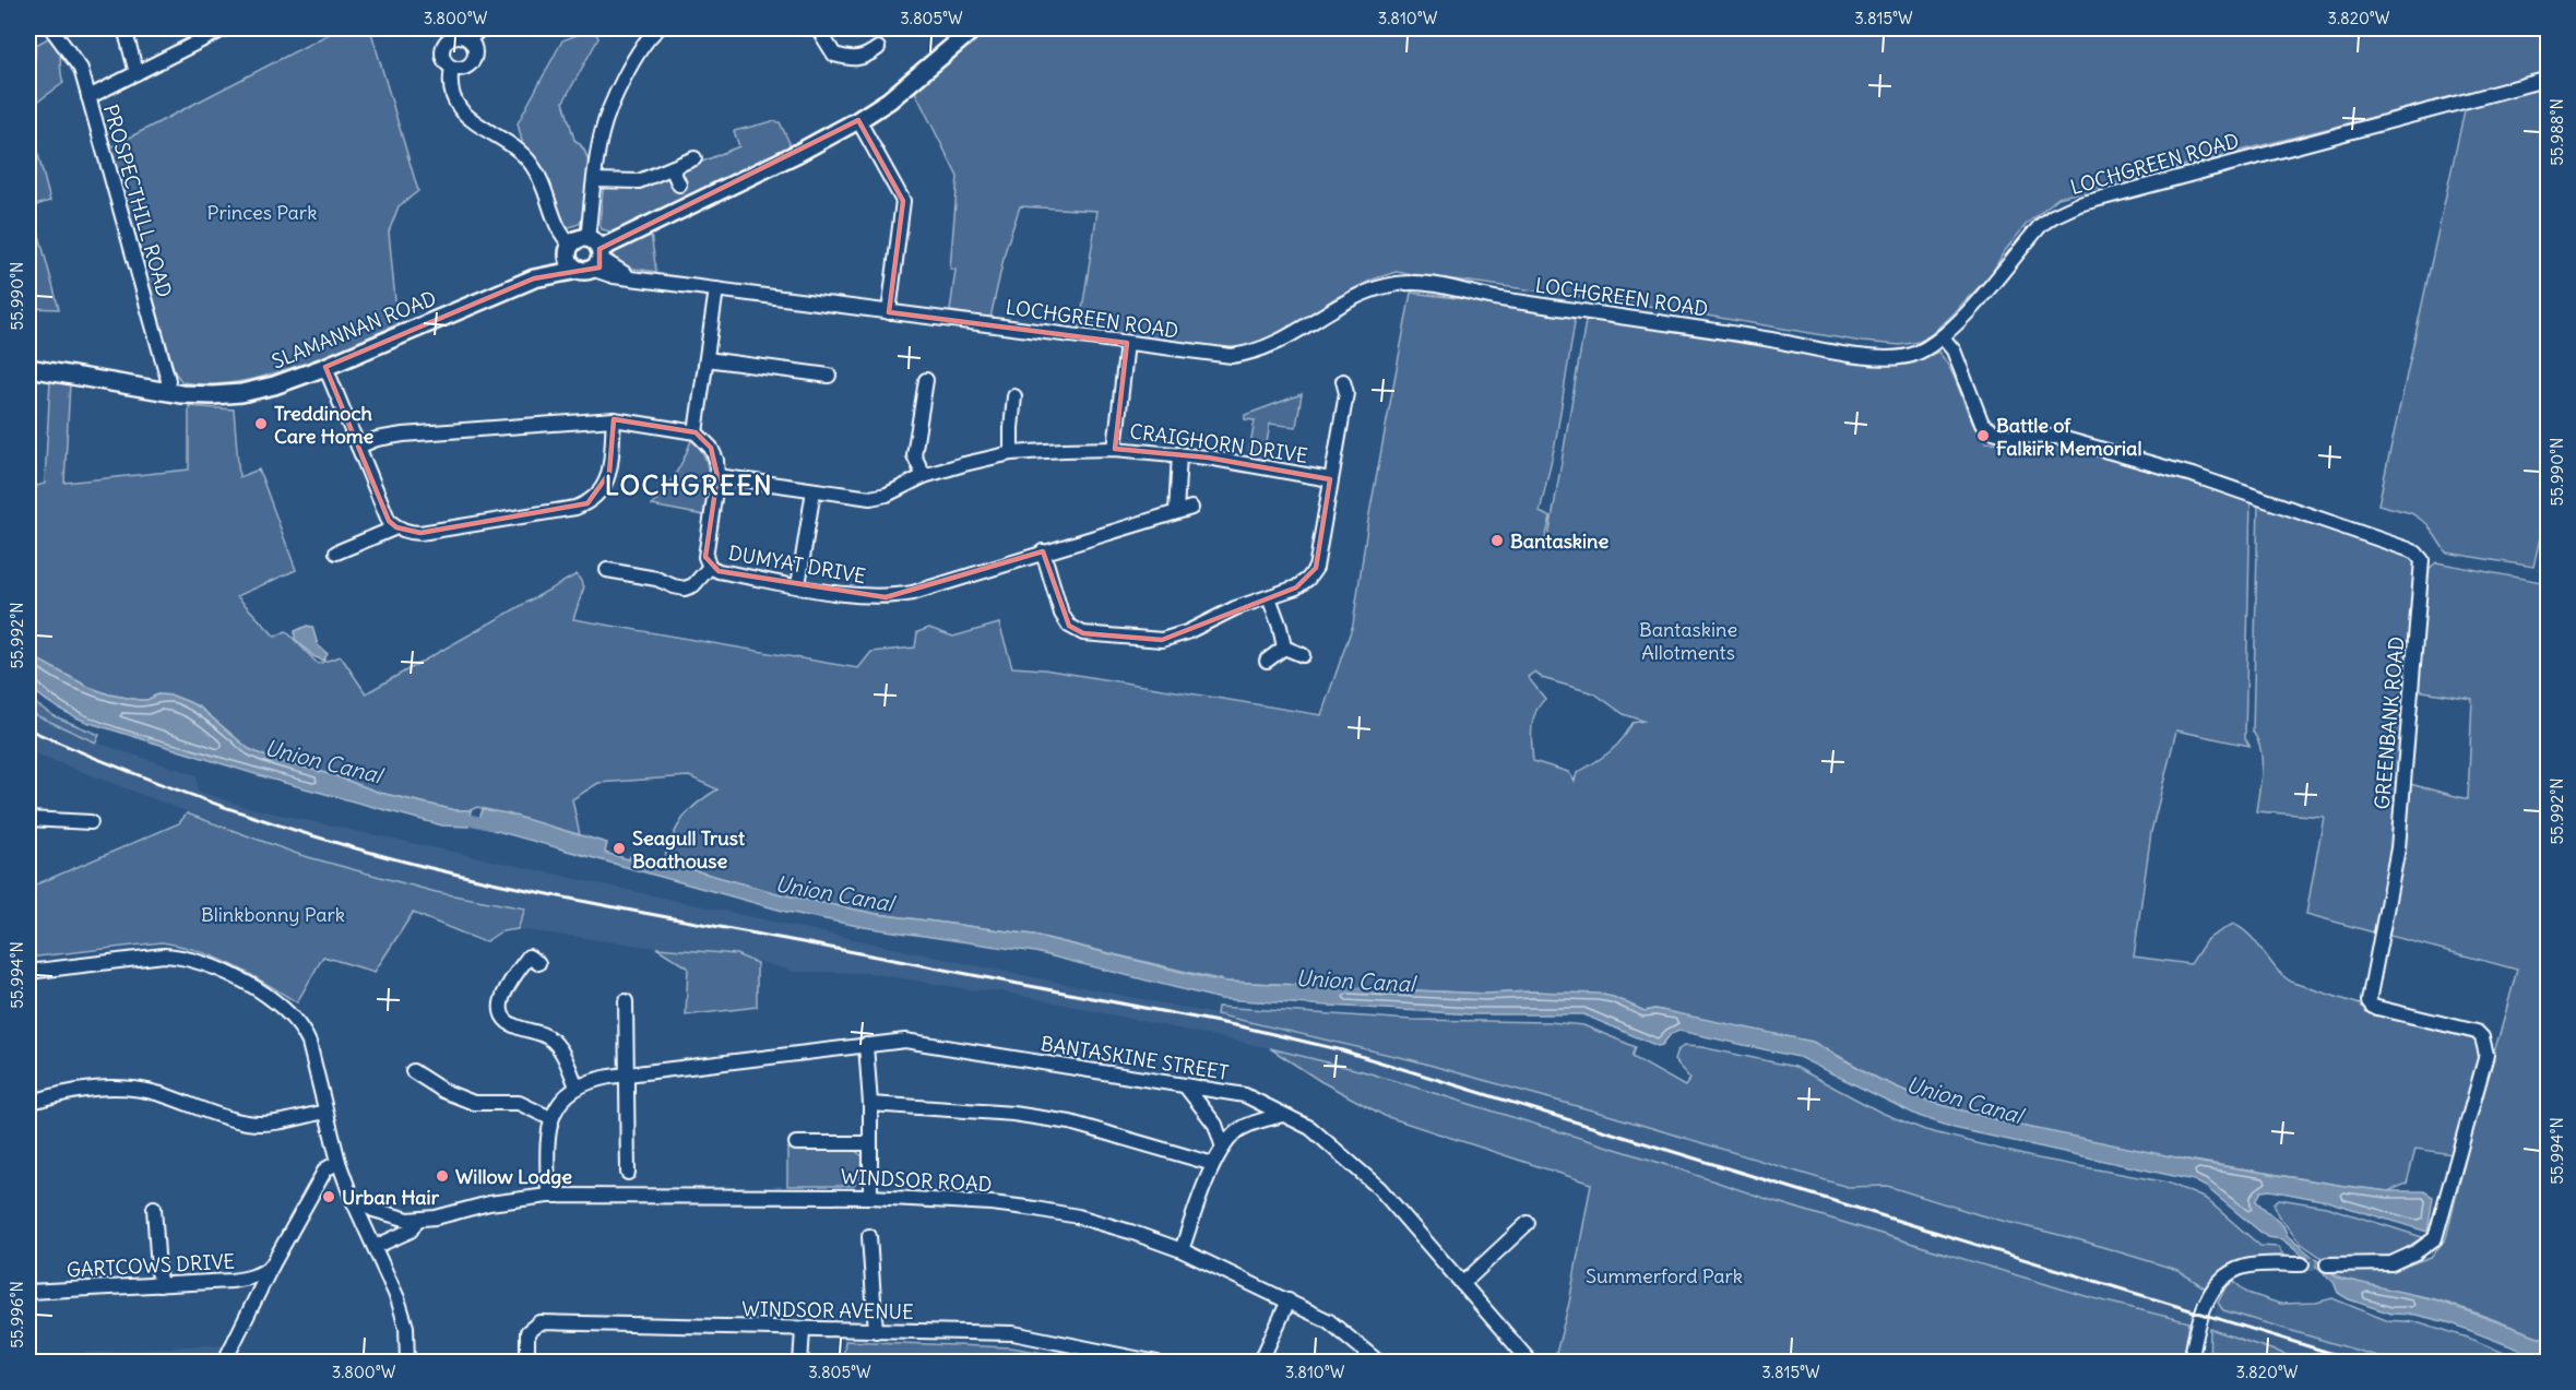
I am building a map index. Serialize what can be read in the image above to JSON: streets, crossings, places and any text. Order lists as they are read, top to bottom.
{
  "streets": {
    "main road": ["SLAMANNAN ROAD"],
    "street": [
      "LOCHGREEN ROAD",
      "PROSPECTHILL ROAD",
      "CRAIGHORN DRIVE",
      "DUMYAT DRIVE",
      "GREENBANK ROAD",
      "BANTASKINE STREET",
      "WINDSOR ROAD",
      "GARTCOWS DRIVE",
      "WINDSOR AVENUE"
    ]
  },
  "crossings": [
    ["LOCHGREEN ROAD", "SLAMANNAN ROAD"],
    ["LOCHGREEN ROAD", "GREENBANK ROAD"],
    ["PROSPECTHILL ROAD", "SLAMANNAN ROAD"],
    ["CRAIGHORN DRIVE", "DUMYAT DRIVE"]
  ],
  "districts": ["LOCHGREEN"],
  "water": ["Union Canal"],
  "parks": [
    "Princes Park",
    "Bantaskine Allotments",
    "Blinkbonny Park",
    "Summerford Park"
  ],
  "places": [
    "Treddinoch Care Home",
    "Battle of Falkirk Memorial",
    "Bantaskine",
    "Seagull Trust Boathouse",
    "Willow Lodge",
    "Urban Hair"
  ],
  "coordinates": [
    "3.800°W",
    "3.805°W",
    "3.810°W",
    "3.815°W",
    "3.820°W",
    "55.988°N",
    "55.990°N",
    "55.992°N",
    "55.994°N",
    "55.996°N"
  ]
}
